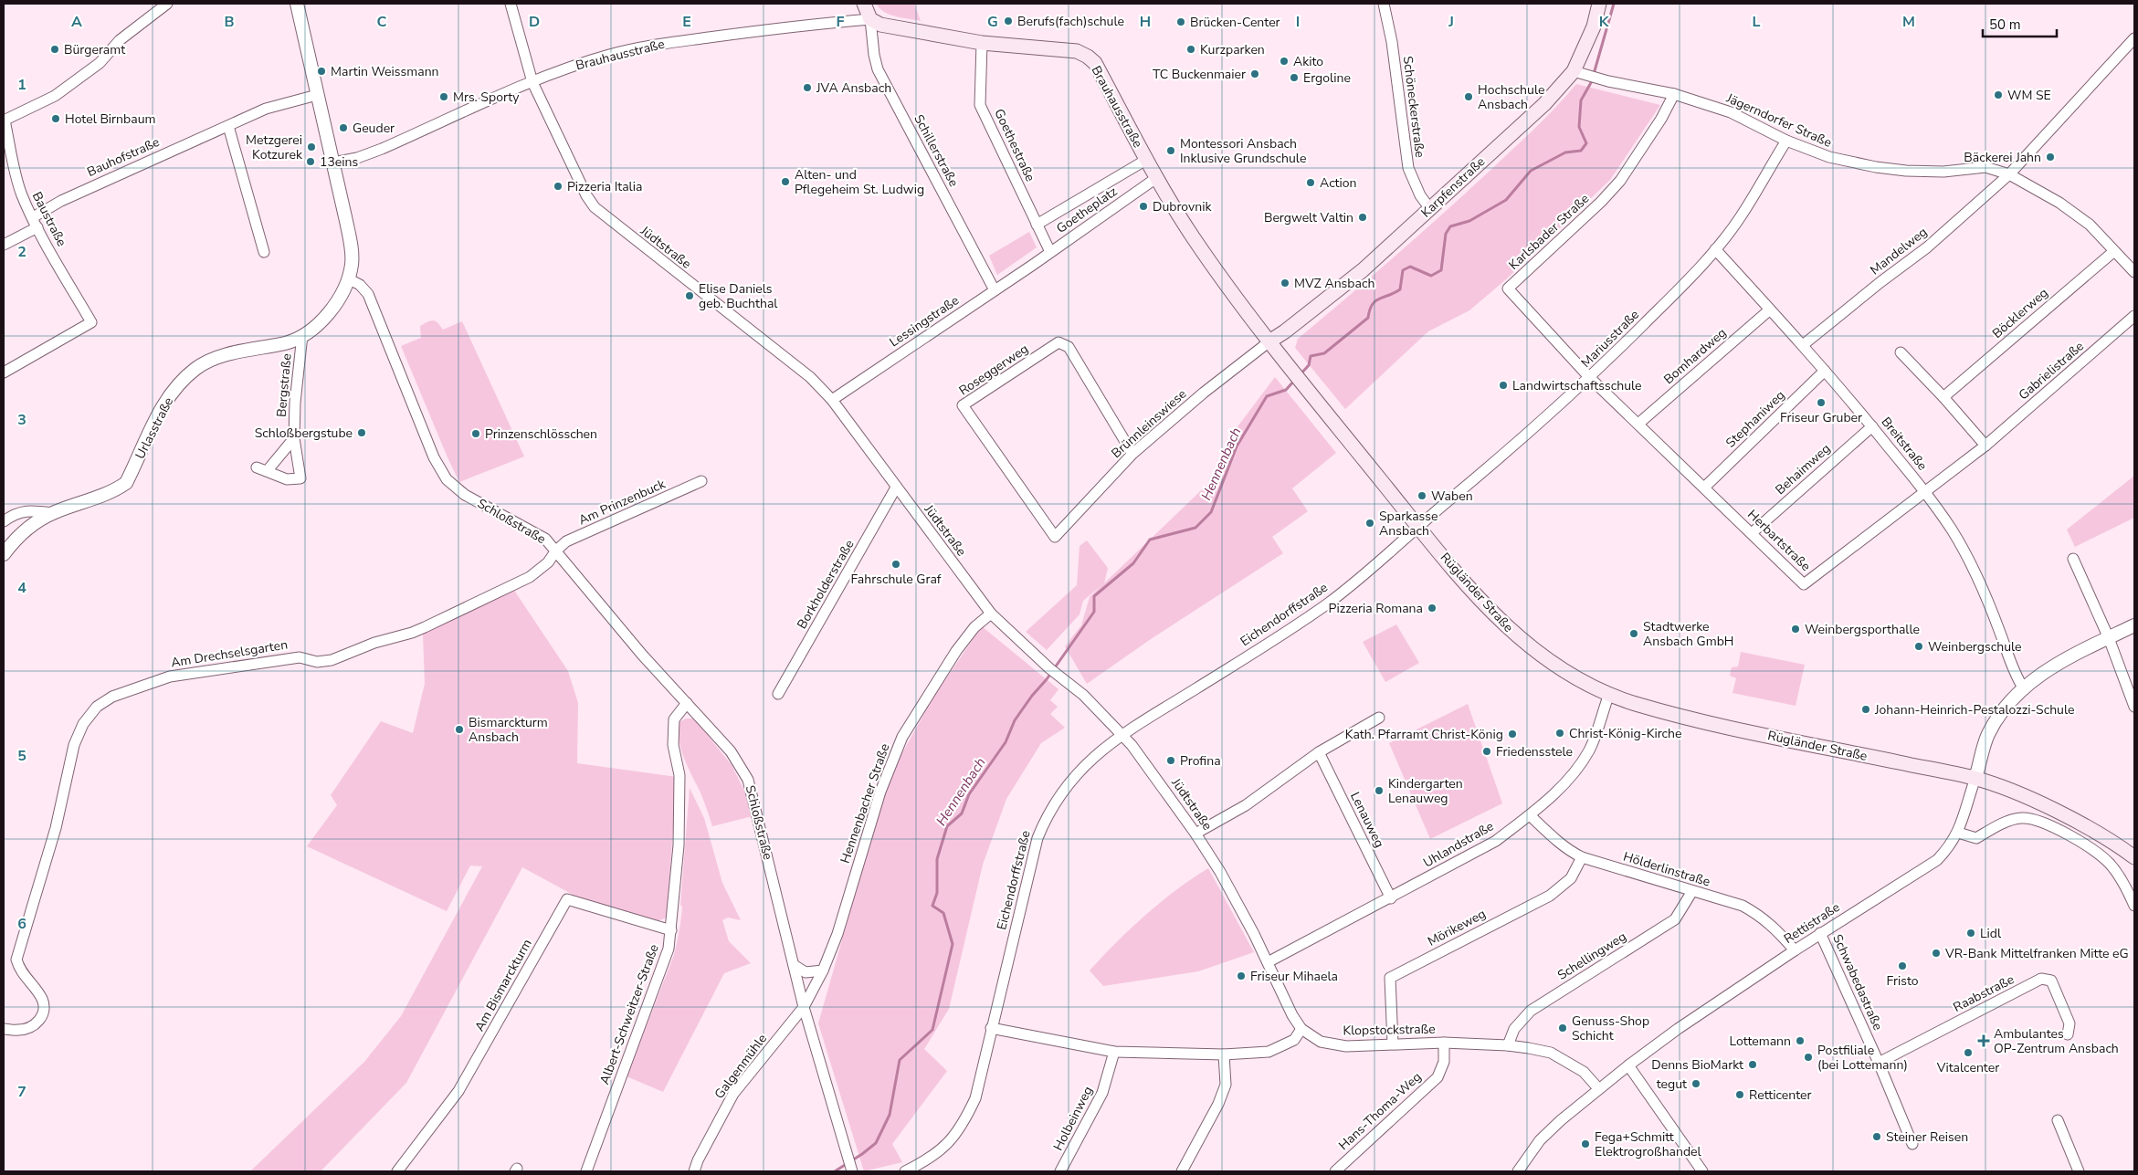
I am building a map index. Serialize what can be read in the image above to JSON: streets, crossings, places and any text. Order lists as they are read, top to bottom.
{
  "streets": {
    "main road": ["Brauhausstraße", "Karpfenstraße", "Rügländer Straße"],
    "street": [
      "Schöneckerstraße",
      "Jägerndorfer Straße",
      "Goethestraße",
      "Schillerstraße",
      "Bauhofstraße",
      "Goetheplatz",
      "Baustraße",
      "Karlsbader Straße",
      "Jüdtstraße",
      "Mandelweg",
      "Böcklerweg",
      "Lessingstraße",
      "Mariusstraße",
      "Bomhardweg",
      "Roseggerweg",
      "Gabrielistraße",
      "Bergstraße",
      "Stephaniweg",
      "Brünnleinswiese",
      "Urlasstraße",
      "Breitstraße",
      "Behaimweg",
      "Am Prinzenbuck",
      "Schloßstraße",
      "Herbartstraße",
      "Borkholderstraße",
      "Eichendorffstraße",
      "Am Drechselsgarten",
      "Hennenbacher Straße",
      "Lenauweg",
      "Uhlandstraße",
      "Hölderlinstraße",
      "Rettistraße",
      "Mörikeweg",
      "Schellingweg",
      "Schwabedastraße",
      "Am Bismarckturm",
      "Raabstraße",
      "Albert-Schweitzer-Straße",
      "Klopstockstraße",
      "Galgenmühle",
      "Hans-Thoma-Weg",
      "Holbeinweg"
    ]
  },
  "crossings": [
    ["Brauhausstraße", "Goethestraße"],
    ["Brauhausstraße", "Schillerstraße"],
    ["Brauhausstraße", "Karpfenstraße"],
    ["Brauhausstraße", "Goetheplatz"],
    ["Brauhausstraße", "Jüdtstraße"],
    ["Brauhausstraße", "Brünnleinswiese"],
    ["Brauhausstraße", "Rügländer Straße"],
    ["Schöneckerstraße", "Karpfenstraße"],
    ["Jägerndorfer Straße", "Karpfenstraße"],
    ["Jägerndorfer Straße", "Karlsbader Straße"],
    ["Jägerndorfer Straße", "Mandelweg"],
    ["Jägerndorfer Straße", "Böcklerweg"],
    ["Jägerndorfer Straße", "Mariusstraße"],
    ["Goethestraße", "Goetheplatz"],
    ["Schillerstraße", "Lessingstraße"],
    ["Bauhofstraße", "Baustraße"],
    ["Karpfenstraße", "Brünnleinswiese"],
    ["Karpfenstraße", "Rügländer Straße"],
    ["Goetheplatz", "Lessingstraße"],
    ["Karlsbader Straße", "Mariusstraße"],
    ["Karlsbader Straße", "Herbartstraße"],
    ["Jüdtstraße", "Lessingstraße"],
    ["Jüdtstraße", "Borkholderstraße"],
    ["Jüdtstraße", "Eichendorffstraße"],
    ["Jüdtstraße", "Hennenbacher Straße"],
    ["Jüdtstraße", "Uhlandstraße"],
    ["Jüdtstraße", "Klopstockstraße"],
    ["Mandelweg", "Breitstraße"],
    ["Mariusstraße", "Breitstraße"],
    ["Mariusstraße", "Herbartstraße"],
    ["Mariusstraße", "Rügländer Straße"],
    ["Mariusstraße", "Eichendorffstraße"],
    ["Bomhardweg", "Breitstraße"],
    ["Bomhardweg", "Herbartstraße"],
    ["Roseggerweg", "Brünnleinswiese"],
    ["Gabrielistraße", "Herbartstraße"],
    ["Bergstraße", "Urlasstraße"],
    ["Stephaniweg", "Breitstraße"],
    ["Stephaniweg", "Herbartstraße"],
    ["Brünnleinswiese", "Rügländer Straße"],
    ["Urlasstraße", "Schloßstraße"],
    ["Breitstraße", "Behaimweg"],
    ["Breitstraße", "Herbartstraße"],
    ["Behaimweg", "Herbartstraße"],
    ["Am Prinzenbuck", "Schloßstraße"],
    ["Am Prinzenbuck", "Am Drechselsgarten"],
    ["Schloßstraße", "Am Drechselsgarten"],
    ["Schloßstraße", "Hennenbacher Straße"],
    ["Schloßstraße", "Albert-Schweitzer-Straße"],
    ["Schloßstraße", "Galgenmühle"],
    ["Rügländer Straße", "Eichendorffstraße"],
    ["Rügländer Straße", "Uhlandstraße"],
    ["Rügländer Straße", "Rettistraße"],
    ["Hennenbacher Straße", "Galgenmühle"],
    ["Lenauweg", "Uhlandstraße"],
    ["Uhlandstraße", "Hölderlinstraße"],
    ["Hölderlinstraße", "Rettistraße"],
    ["Hölderlinstraße", "Mörikeweg"],
    ["Hölderlinstraße", "Schellingweg"],
    ["Rettistraße", "Schwabedastraße"],
    ["Rettistraße", "Klopstockstraße"],
    ["Mörikeweg", "Klopstockstraße"],
    ["Schellingweg", "Klopstockstraße"],
    ["Schwabedastraße", "Raabstraße"],
    ["Am Bismarckturm", "Albert-Schweitzer-Straße"],
    ["Klopstockstraße", "Hans-Thoma-Weg"]
  ],
  "water": ["Hennenbach"],
  "places": {
    "other": [
      "Berufs(fach)schule",
      "Brücken-Center",
      "Bürgeramt",
      "Kurzparken",
      "Akito",
      "Martin Weissmann",
      "TC Buckenmaier",
      "Ergoline",
      "JVA Ansbach",
      "WM SE",
      "Mrs. Sporty",
      "Hochschule Ansbach",
      "Hotel Birnbaum",
      "Geuder",
      "Metzgerei Kotzurek",
      "Montessori Ansbach Inklusive Grundschule",
      "Bäckerei Jahn",
      "13eins",
      "Alten- und Pflegeheim St. Ludwig",
      "Action",
      "Pizzeria Italia",
      "Dubrovnik",
      "Bergwelt Valtin",
      "MVZ Ansbach",
      "Elise Daniels geb. Buchthal",
      "Landwirtschaftsschule",
      "Friseur Gruber",
      "Schloßbergstube",
      "Prinzenschlösschen",
      "Waben",
      "Sparkasse Ansbach",
      "Fahrschule Graf",
      "Pizzeria Romana",
      "Weinbergsporthalle",
      "Stadtwerke Ansbach GmbH",
      "Weinbergschule",
      "Johann-Heinrich-Pestalozzi-Schule",
      "Bismarckturm Ansbach",
      "Christ-König-Kirche",
      "Kath. Pfarramt Christ-König",
      "Friedensstele",
      "Profina",
      "Kindergarten Lenauweg",
      "Lidl",
      "VR-Bank Mittelfranken Mitte eG",
      "Fristo",
      "Friseur Mihaela",
      "Genuss-Shop Schicht",
      "Lottemann",
      "Vitalcenter",
      "Postfiliale (bei Lottemann)",
      "Denns BioMarkt",
      "tegut",
      "Retticenter",
      "Steiner Reisen",
      "Fega+Schmitt Elektrogroßhandel"
    ],
    "health": ["Ambulantes OP-Zentrum Ansbach"]
  },
  "scale_bar": "50 m",
  "grid": {
    "columns": [
      "A",
      "B",
      "C",
      "D",
      "E",
      "F",
      "G",
      "H",
      "I",
      "J",
      "K",
      "L",
      "M"
    ],
    "rows": [
      "1",
      "2",
      "3",
      "4",
      "5",
      "6",
      "7"
    ]
  }
}
